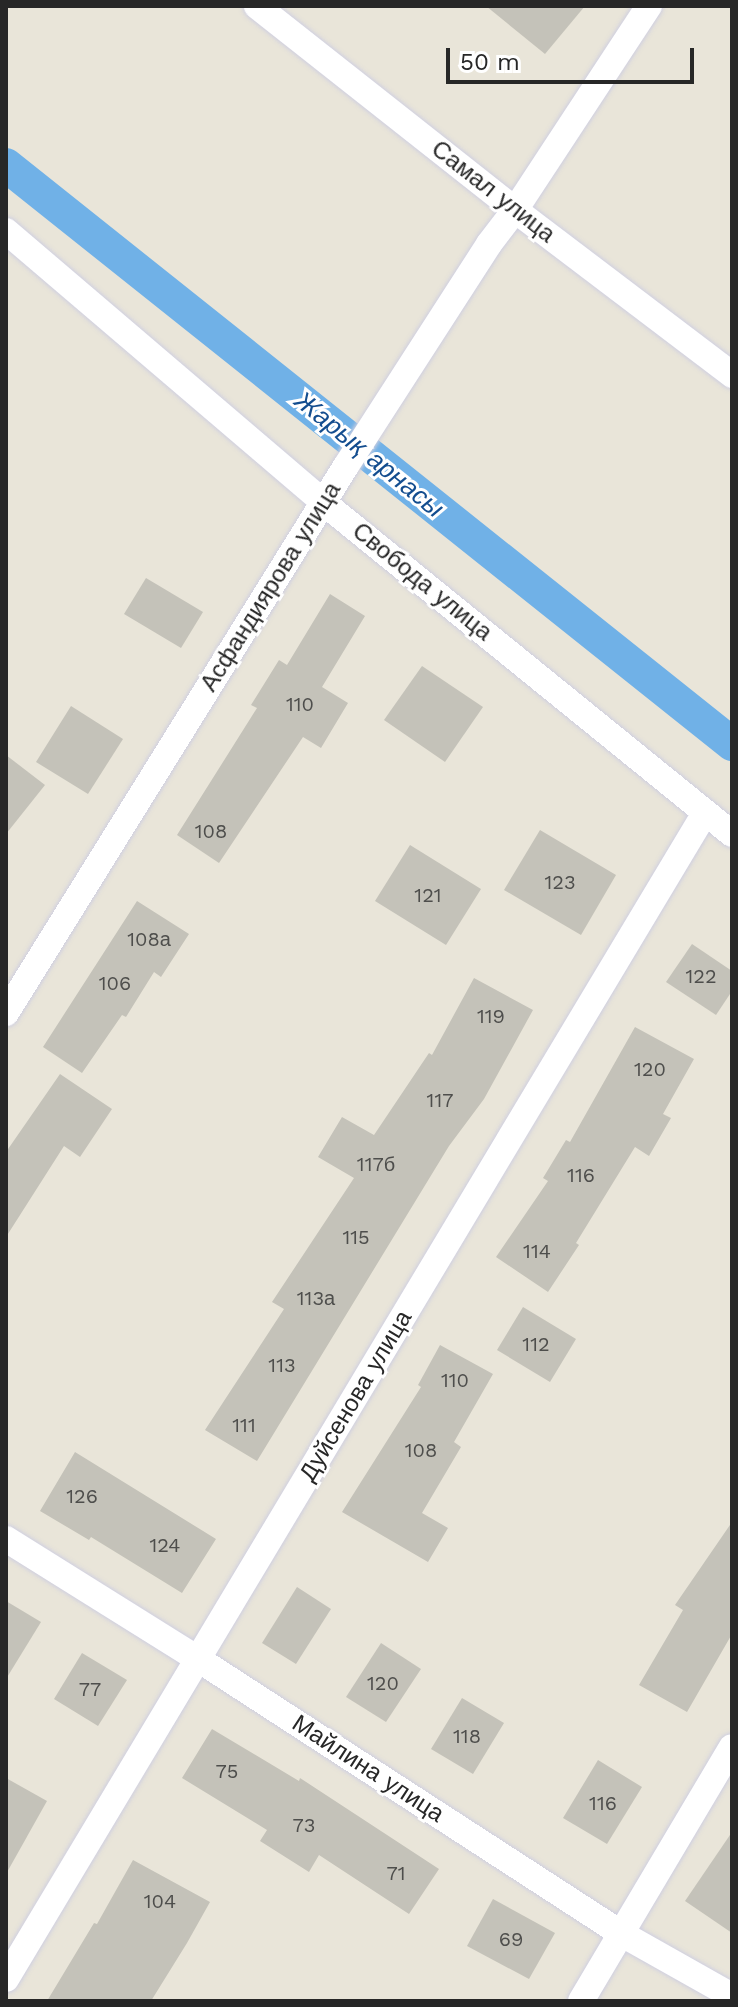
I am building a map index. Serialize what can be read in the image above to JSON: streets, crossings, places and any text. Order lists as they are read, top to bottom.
{
  "streets": {
    "street": [
      "Самал улица",
      "Свобода улица",
      "Асфандиярова улица",
      "Дуйсенова улица",
      "Майлина улица"
    ]
  },
  "crossings": [
    ["Самал улица", "Асфандиярова улица"],
    ["Свобода улица", "Асфандиярова улица"],
    ["Свобода улица", "Дуйсенова улица"],
    ["Дуйсенова улица", "Майлина улица"]
  ],
  "water": ["Жарық арнасы"],
  "house_numbers": [
    "110",
    "108",
    "123",
    "121",
    "108а",
    "122",
    "106",
    "119",
    "120",
    "117",
    "117б",
    "116",
    "115",
    "114",
    "113а",
    "112",
    "113",
    "110",
    "111",
    "108",
    "126",
    "124",
    "120",
    "77",
    "118",
    "75",
    "116",
    "73",
    "71",
    "104",
    "69"
  ],
  "scale_bar": "50 m"
}
